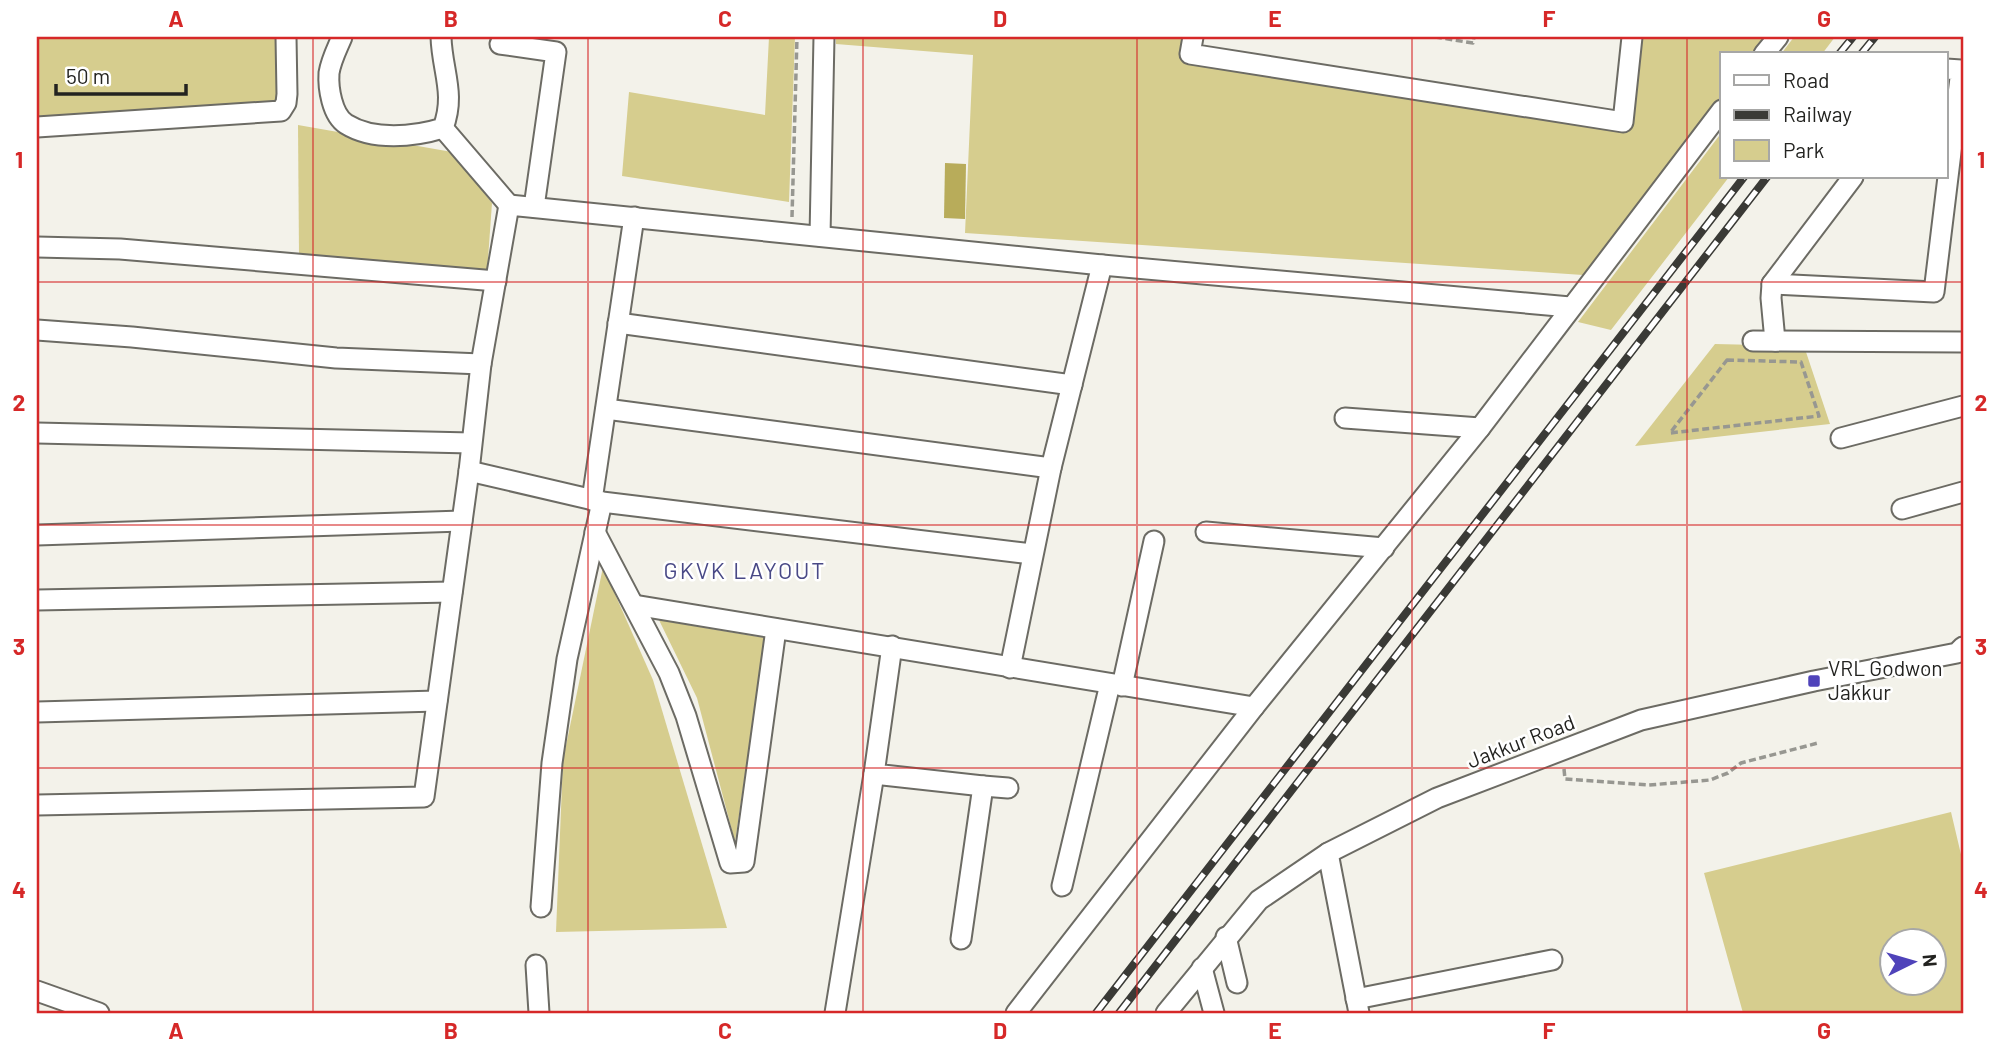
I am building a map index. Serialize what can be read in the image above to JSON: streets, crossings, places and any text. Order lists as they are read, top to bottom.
{
  "streets": {
    "street": ["Jakkur Road"]
  },
  "districts": ["GKVK LAYOUT"],
  "places": {
    "transit": ["VRL Godwon Jakkur"]
  },
  "legend": ["Road", "Railway", "Park"],
  "scale_bar": "50 m",
  "north": "right",
  "grid": {
    "columns": [
      "A",
      "B",
      "C",
      "D",
      "E",
      "F",
      "G"
    ],
    "rows": [
      "1",
      "2",
      "3",
      "4"
    ]
  }
}
